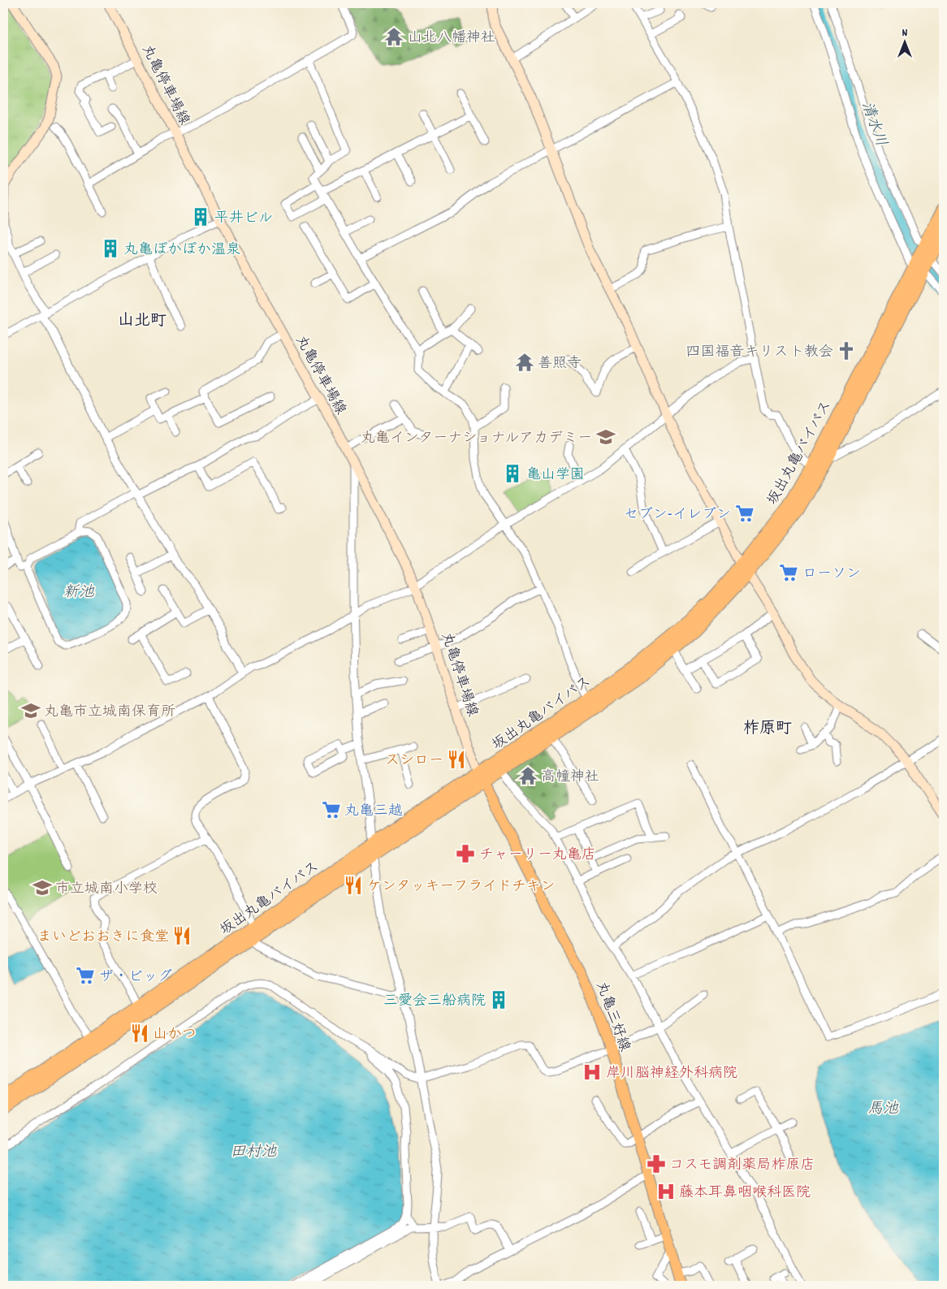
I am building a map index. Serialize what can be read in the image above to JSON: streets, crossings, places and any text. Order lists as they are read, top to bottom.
{
  "streets": {
    "highway": ["坂出丸亀バイパス"],
    "main road": ["丸亀三好線"],
    "street": ["丸亀停車場線"]
  },
  "crossings": [
    ["丸亀停車場線", "坂出丸亀バイパス"],
    ["丸亀停車場線", "丸亀三好線"],
    ["坂出丸亀バイパス", "丸亀三好線"]
  ],
  "districts": ["山北町", "柞原町"],
  "water": [
    "清水川",
    "新池",
    "馬池",
    "田村池"
  ],
  "places": {
    "temple": ["山北八幡神社", "善照寺", "高幢神社"],
    "building": [
      "平井ビル",
      "丸亀ぽかぽか温泉",
      "亀山学園",
      "三愛会三船病院"
    ],
    "church": ["四国福音キリスト教会"],
    "school or university": ["丸亀インターナショナルアカデミー", "丸亀市立城南保育所", "市立城南小学校"],
    "supermarket": [
      "セブン-イレブン",
      "ローソン",
      "丸亀三越",
      "ザ・ビッグ"
    ],
    "restaurant": [
      "スシロー",
      "ケンタッキーフライドチキン",
      "まいどおおきに食堂",
      "山かつ"
    ],
    "pharmacy": ["チャーリー丸亀店", "コスモ調剤薬局柞原店"],
    "hospital": ["岸川脳神経外科病院", "藤本耳鼻咽喉科医院"]
  },
  "north": "top"
}
